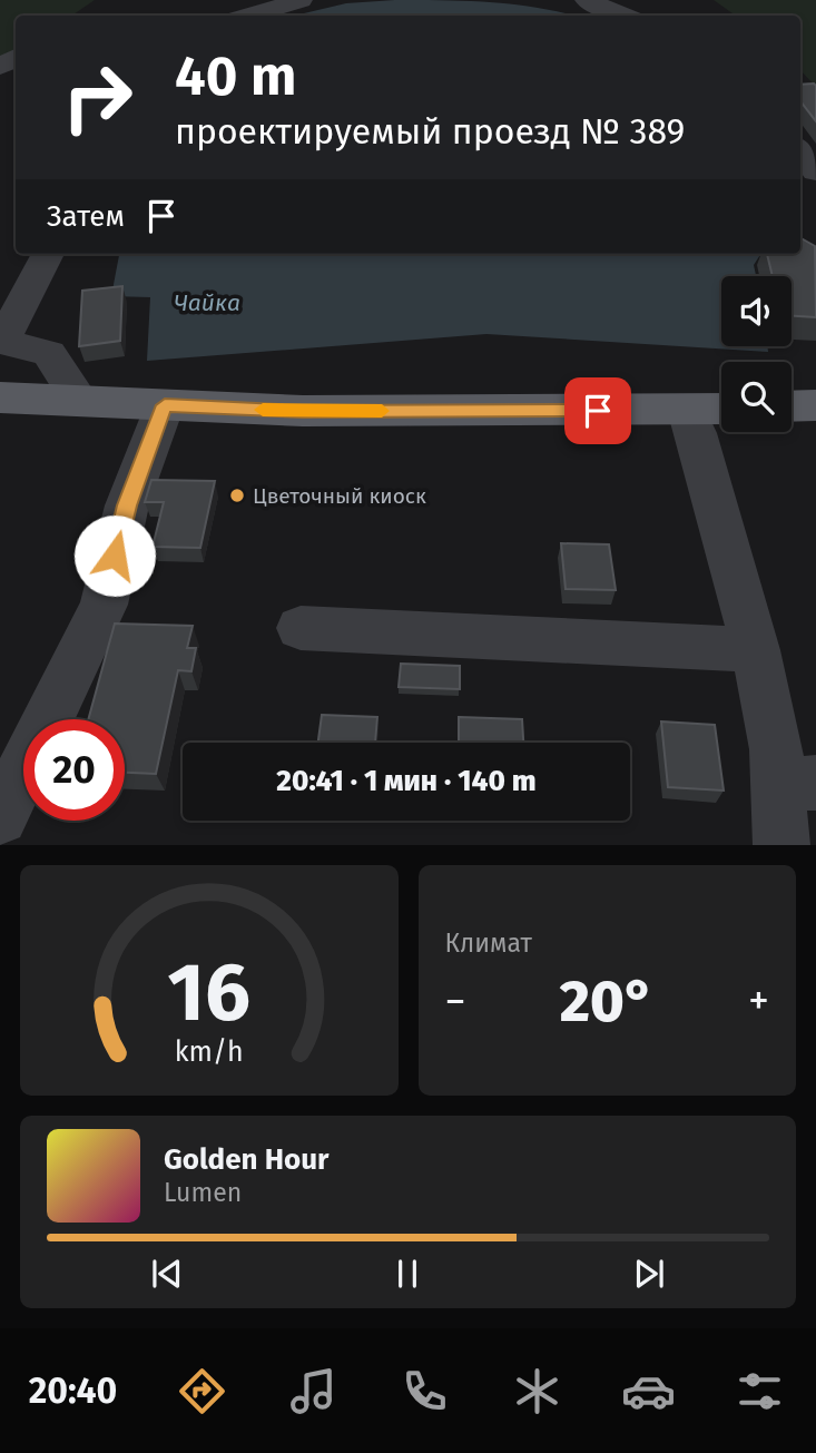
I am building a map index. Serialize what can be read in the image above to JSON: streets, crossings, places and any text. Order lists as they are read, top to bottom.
{
  "water": ["Чайка"],
  "places": ["Цветочный киоск"],
  "page": {
    "turn": ["40 m", "проектируемый проезд № 389"],
    "then": "Затем",
    "limit": "20",
    "trip": "20:41 · 1 мин · 140 m",
    "tile": "Климат",
    "heat": ["−", "20°", "+"],
    "song": ["Golden Hour", "Lumen"],
    "tabs": "20:40",
    "gauge": ["16", "km/h"]
  }
}
